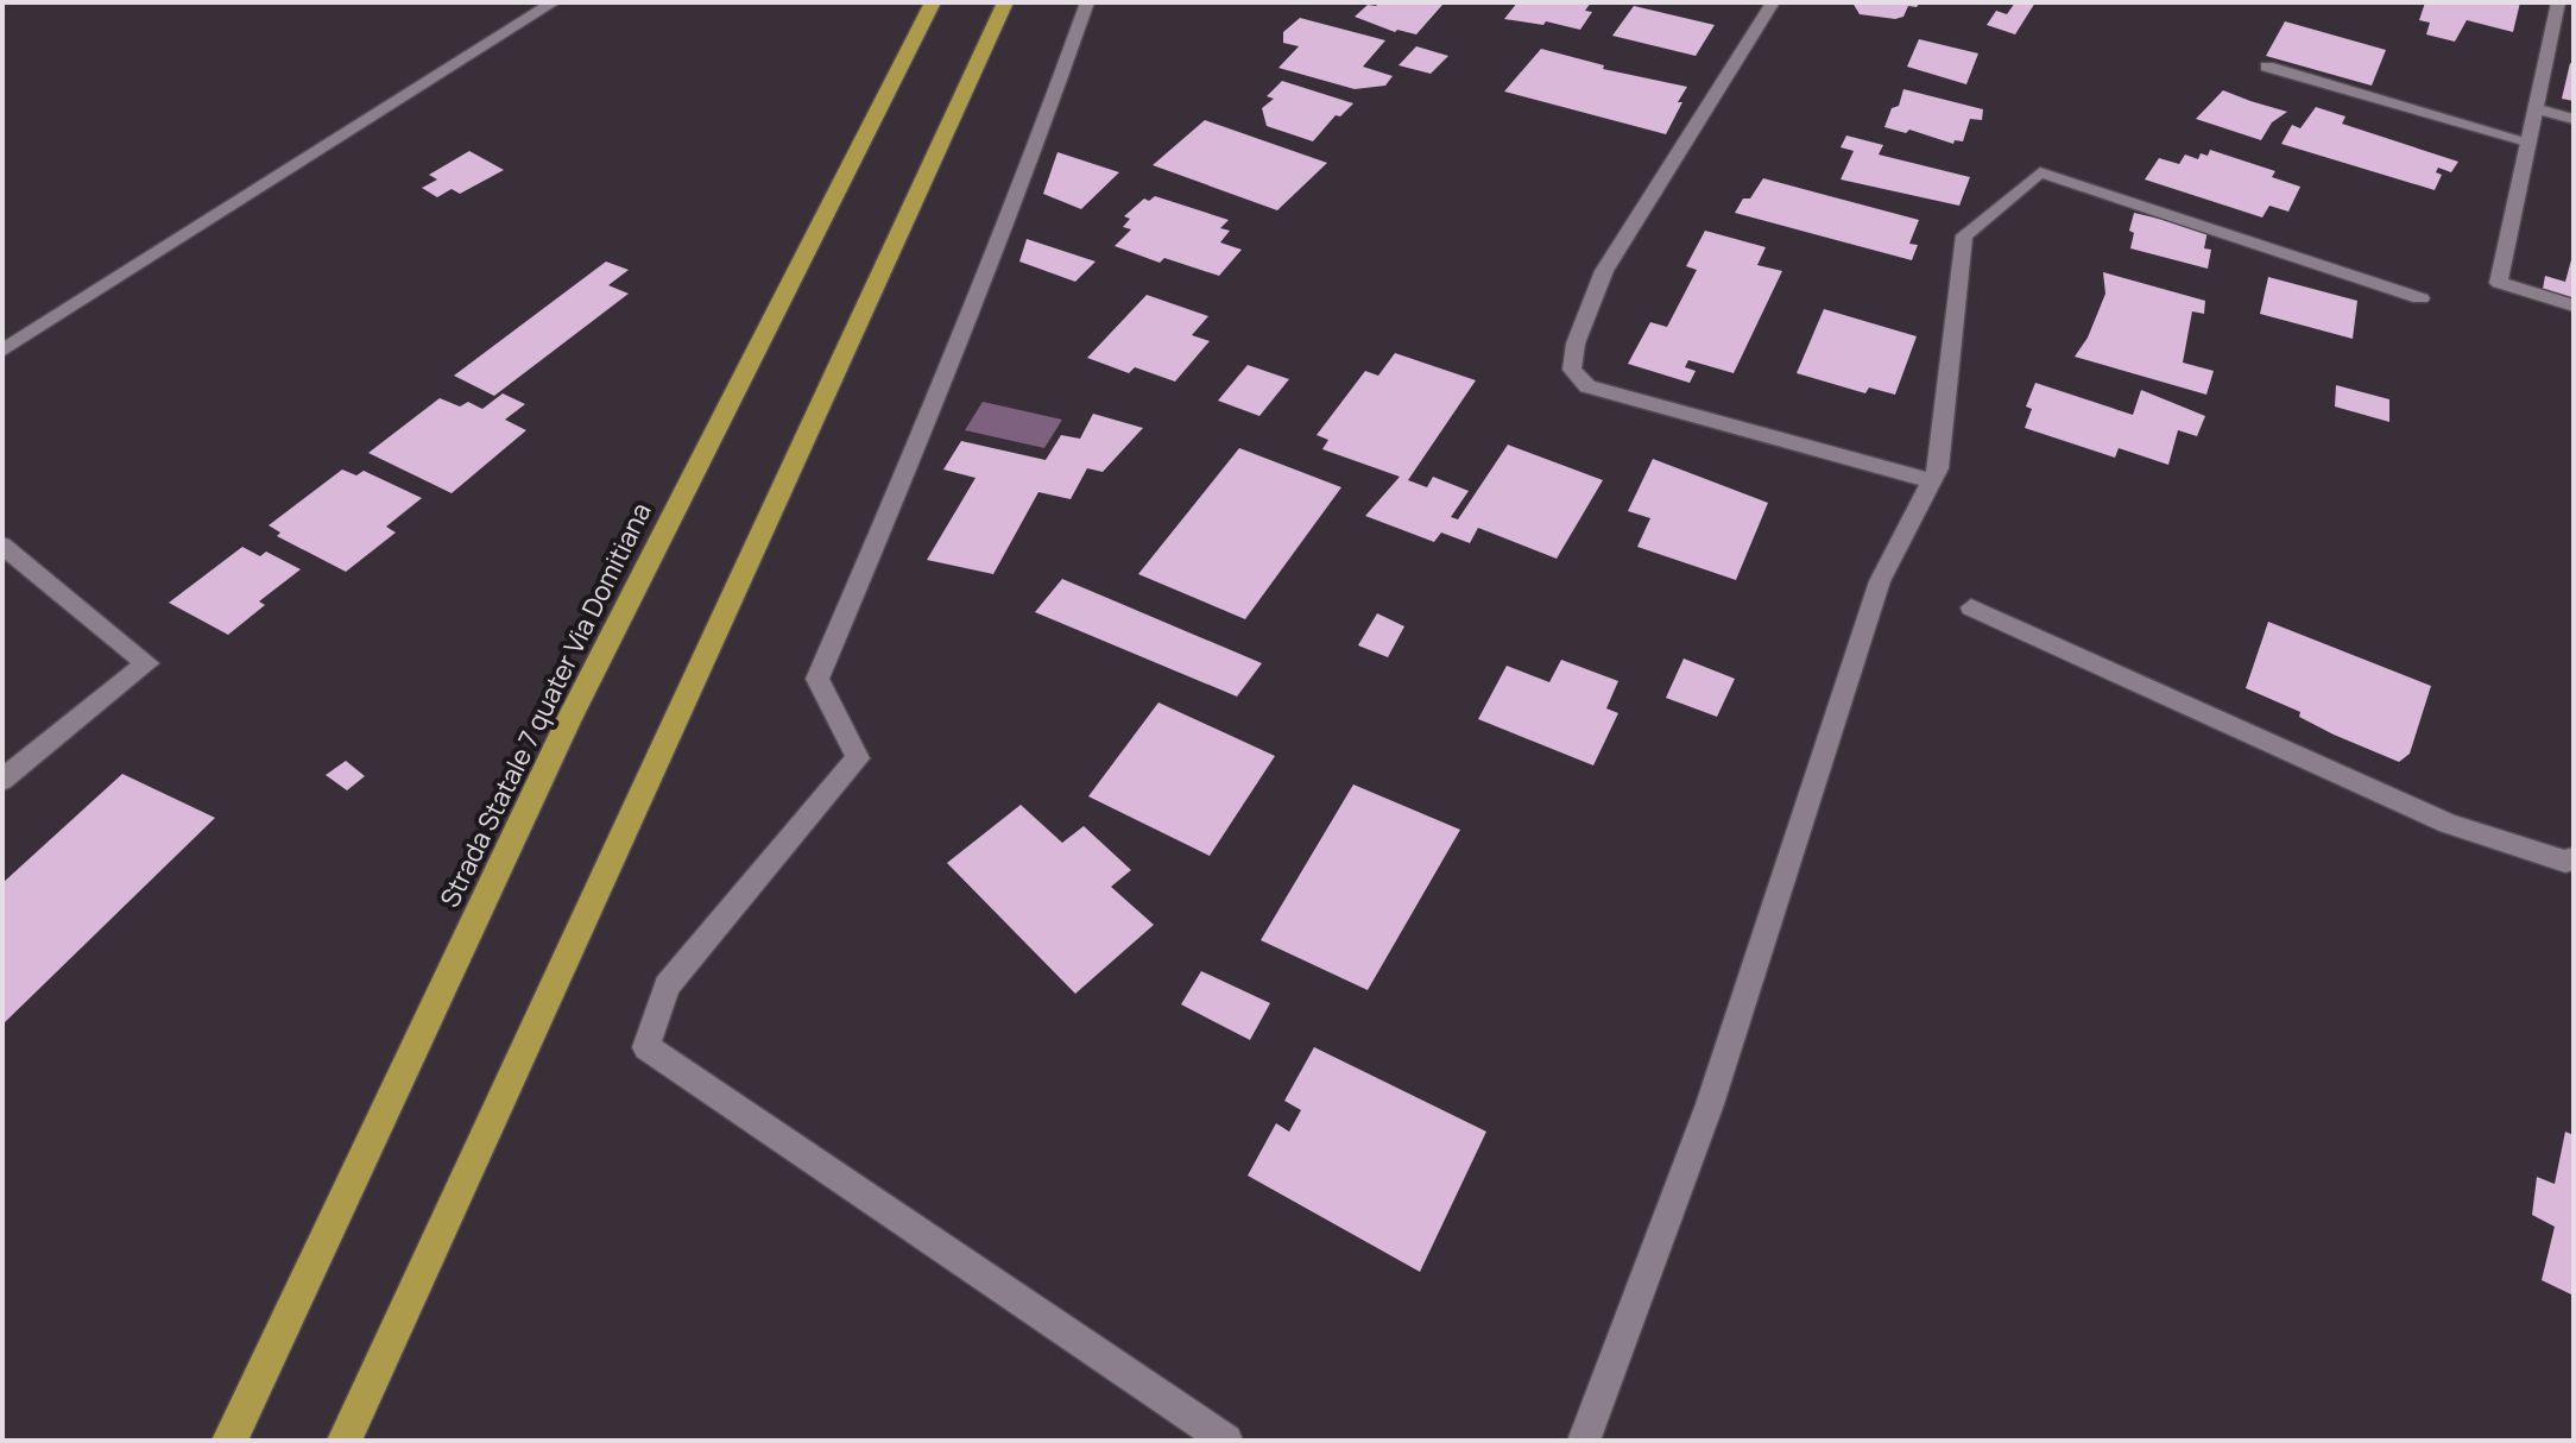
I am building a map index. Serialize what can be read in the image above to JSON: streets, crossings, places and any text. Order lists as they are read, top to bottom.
{
  "streets": {
    "highway": ["Strada Statale 7 quater Via Domitiana"]
  }
}
